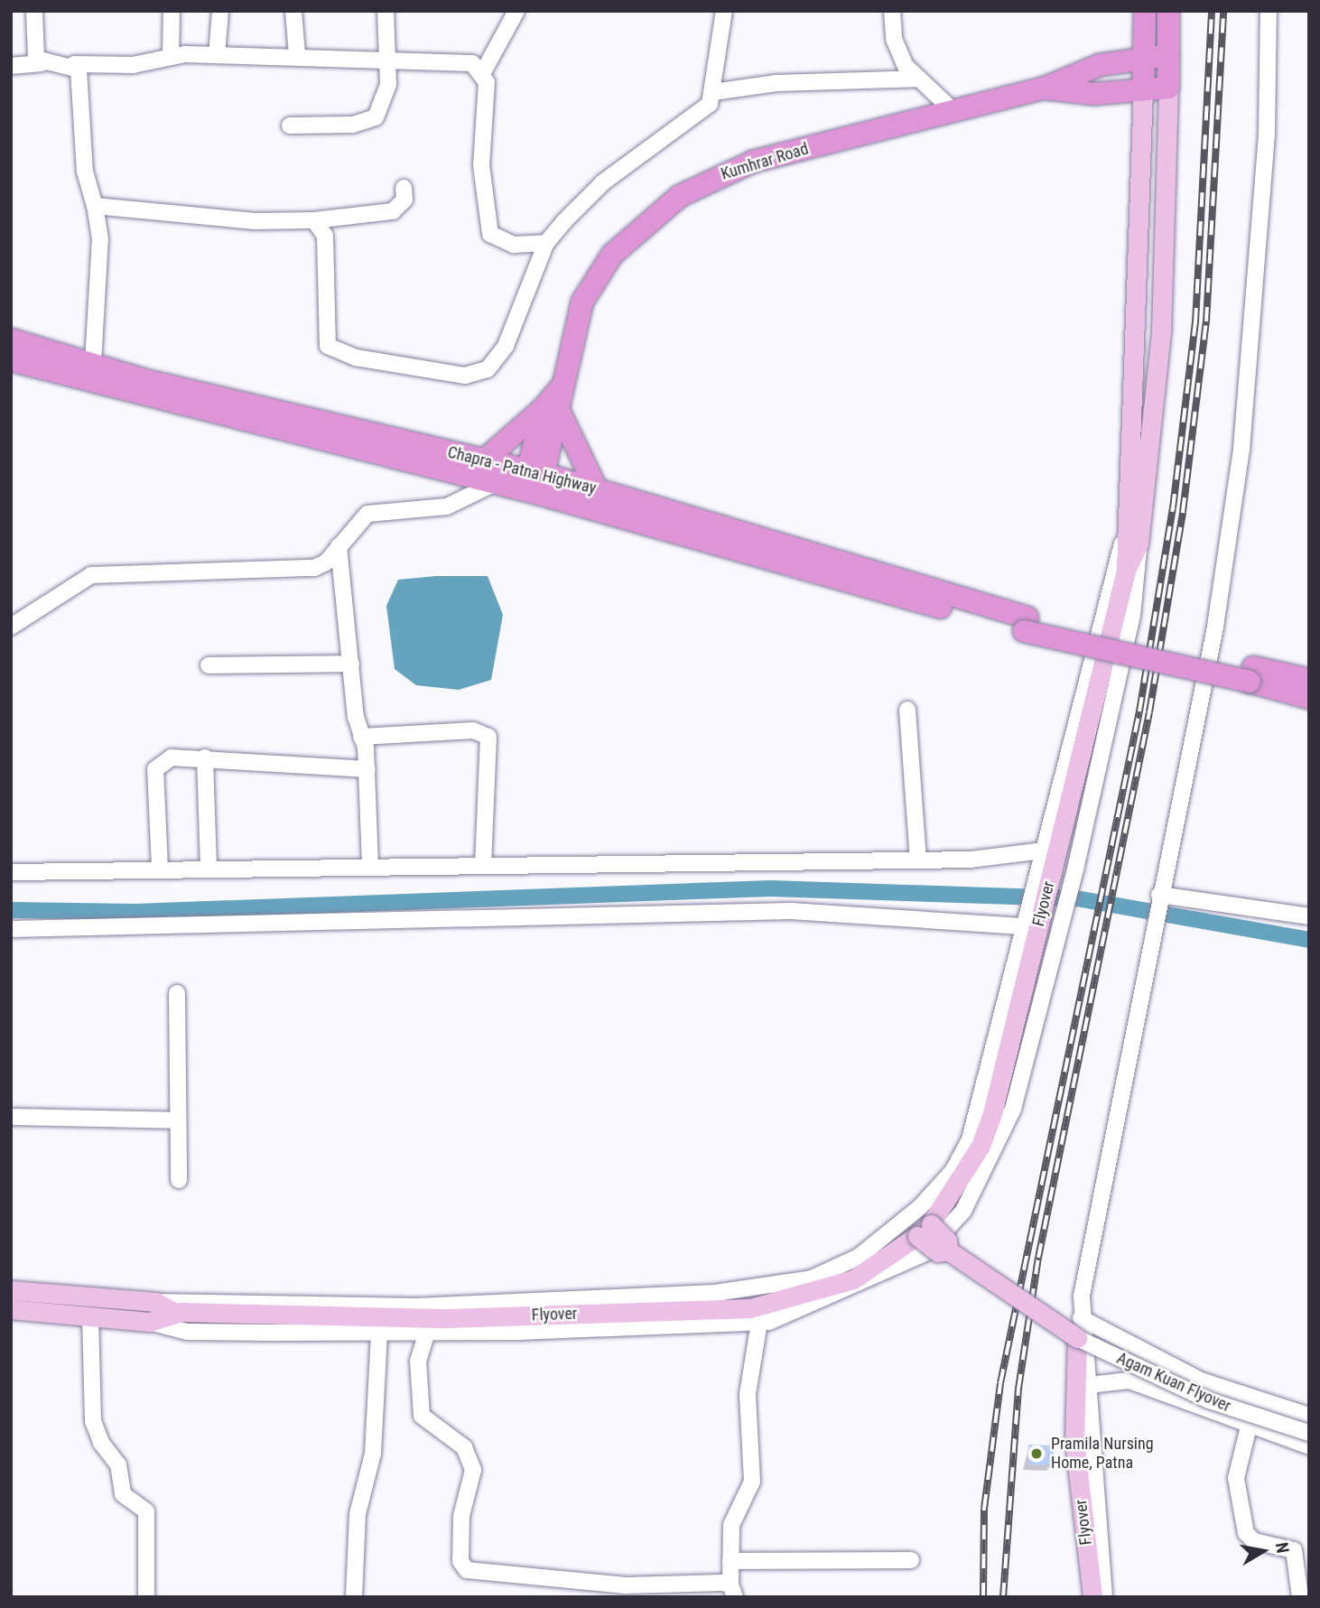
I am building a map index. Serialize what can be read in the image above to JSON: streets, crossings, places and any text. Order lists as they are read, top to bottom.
{
  "streets": {
    "highway": ["Kumhrar Road", "Chapra - Patna Highway"],
    "main road": ["Flyover"],
    "street": ["Agam Kuan Flyover"]
  },
  "crossings": [
    ["Kumhrar Road", "Chapra - Patna Highway"],
    ["Flyover", "Agam Kuan Flyover"]
  ],
  "places": ["Pramila Nursing Home, Patna"],
  "north": "right"
}
